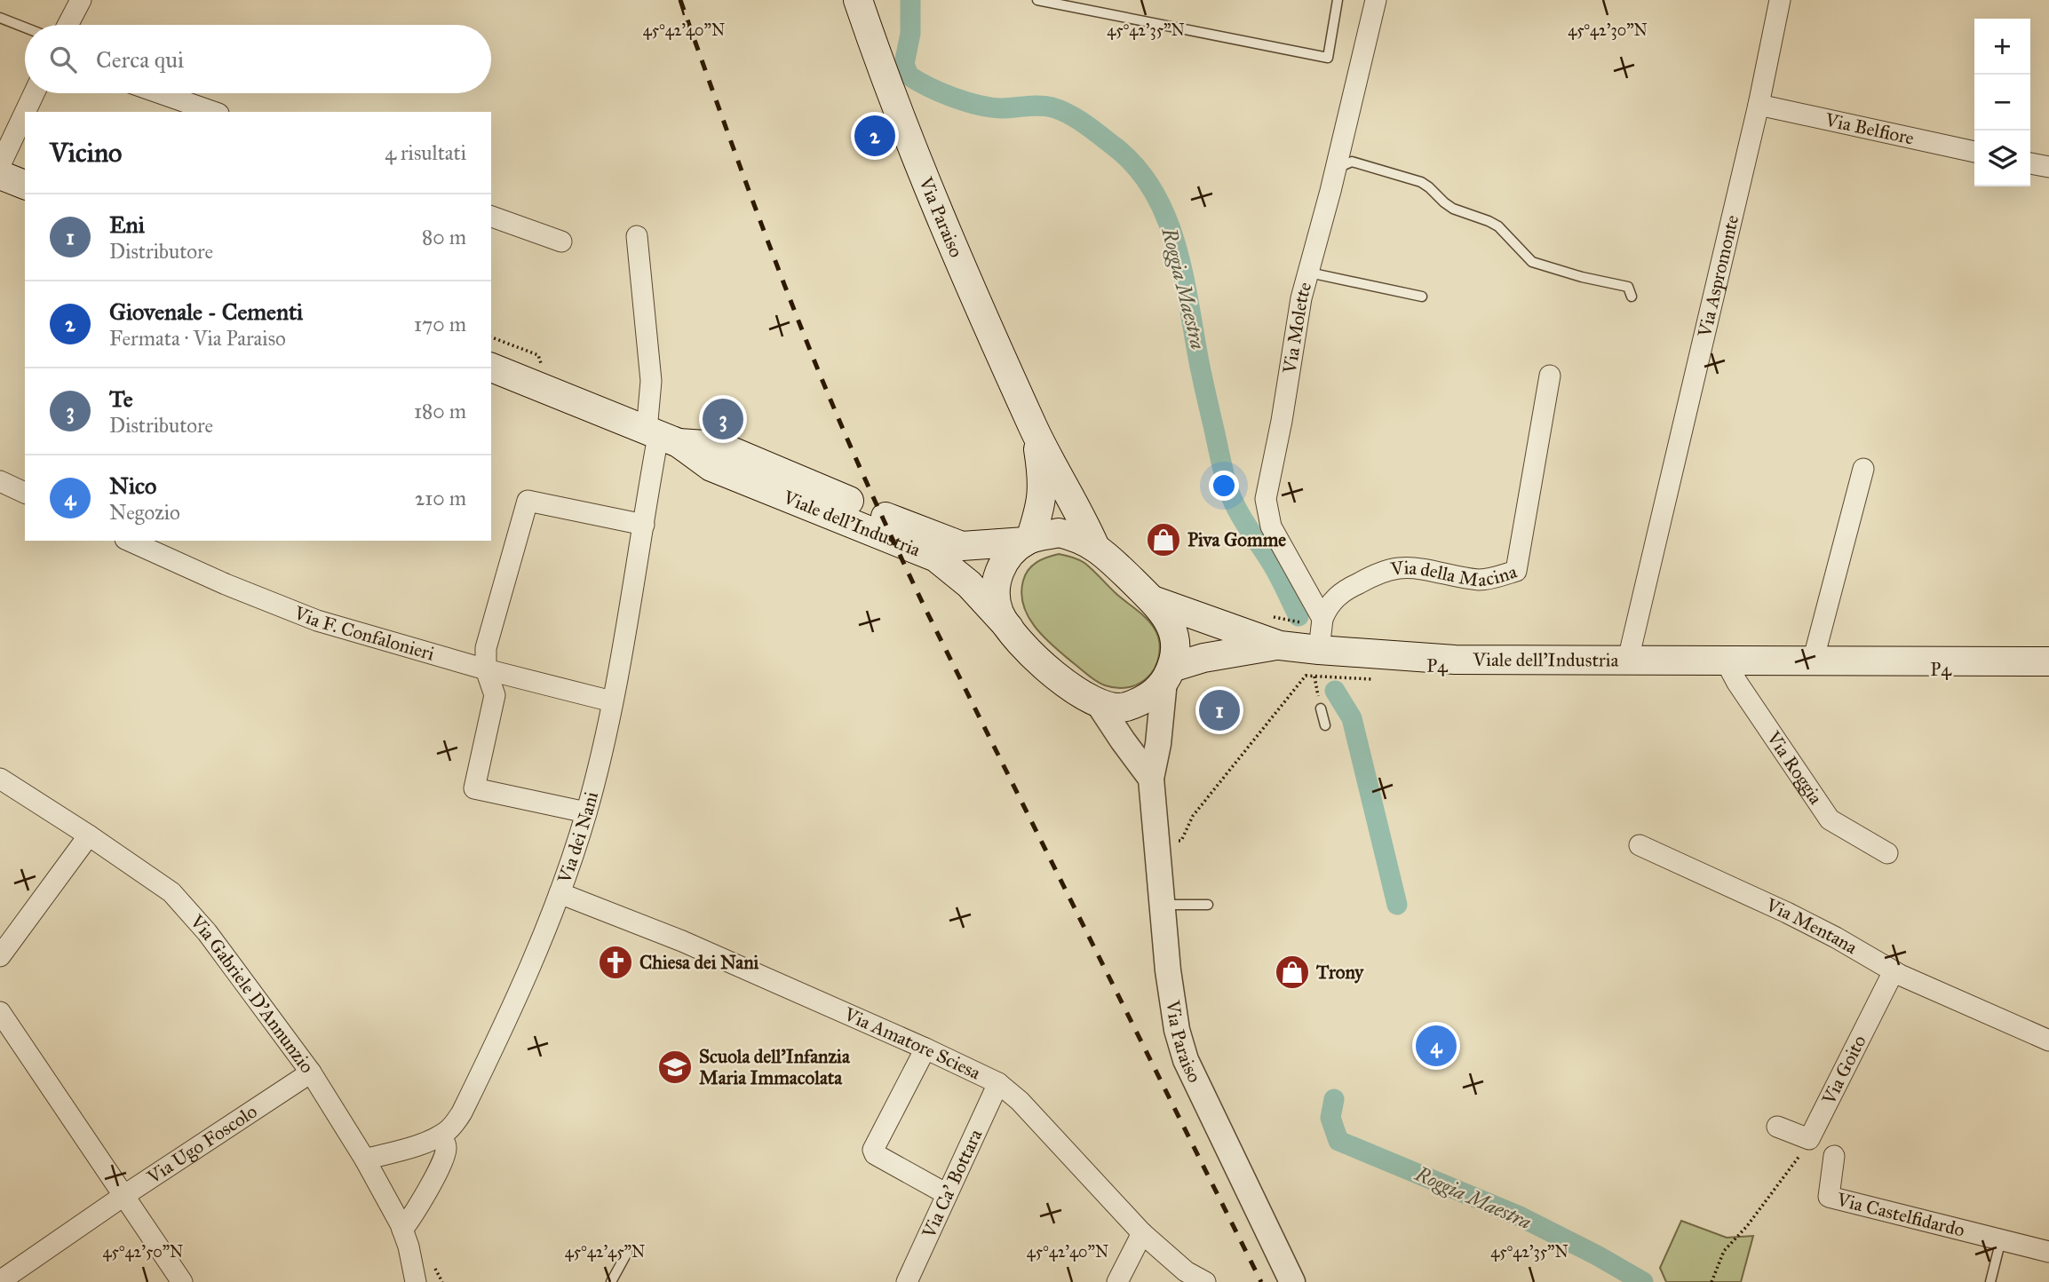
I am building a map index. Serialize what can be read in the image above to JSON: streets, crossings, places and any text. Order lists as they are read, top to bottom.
{
  "streets": {
    "main road": ["Via Paraiso", "Viale dell'Industria"],
    "street": [
      "Via Belfiore",
      "Via Aspromonte",
      "Via Molette",
      "Via della Macina",
      "Via F. Confalonieri",
      "Via Roggia",
      "Via dei Nani",
      "Via Mentana",
      "Via Gabriele D'Annunzio",
      "Via Amatore Sciesa",
      "Via Goito",
      "Via Ugo Foscolo",
      "Via Ca' Bottara",
      "Via Castelfidardo"
    ]
  },
  "crossings": [
    ["Via Belfiore", "Via Aspromonte"],
    ["Via Paraiso", "Viale dell'Industria"],
    ["Via Aspromonte", "Viale dell'Industria"],
    ["Via Molette", "Viale dell'Industria"],
    ["Via Molette", "Via della Macina"],
    ["Viale dell'Industria", "Via della Macina"],
    ["Viale dell'Industria", "Via Roggia"],
    ["Viale dell'Industria", "Via dei Nani"],
    ["Via F. Confalonieri", "Via dei Nani"],
    ["Via dei Nani", "Via Gabriele D'Annunzio"],
    ["Via dei Nani", "Via Amatore Sciesa"],
    ["Via Mentana", "Via Goito"],
    ["Via Gabriele D'Annunzio", "Via Ugo Foscolo"],
    ["Via Amatore Sciesa", "Via Ca' Bottara"]
  ],
  "water": ["Roggia Maestra"],
  "places": {
    "shop": ["Piva Gomme", "Trony"],
    "church": ["Chiesa dei Nani"],
    "school or university": ["Scuola dell'Infanzia Maria Immacolata"]
  },
  "page": {
    "map_buttons": ["+", "−"],
    "search": "Cerca qui",
    "pins": [
      "2",
      "3",
      "1",
      "4"
    ],
    "heading": ["Vicino", "4 risultati"],
    "list": [
      {
        "mark": "1",
        "name": "Eni",
        "note": "Distributore",
        "value": "80 m"
      },
      {
        "mark": "2",
        "name": "Giovenale - Cementi",
        "note": "Fermata · Via Paraiso",
        "value": "170 m"
      },
      {
        "mark": "3",
        "name": "Te",
        "note": "Distributore",
        "value": "180 m"
      },
      {
        "mark": "4",
        "name": "Nico",
        "note": "Negozio",
        "value": "210 m"
      }
    ]
  },
  "coordinates": [
    "45°42'40\"N",
    "45°42'35\"N",
    "45°42'30\"N",
    "45°42'50\"N",
    "45°42'45\"N"
  ]
}
